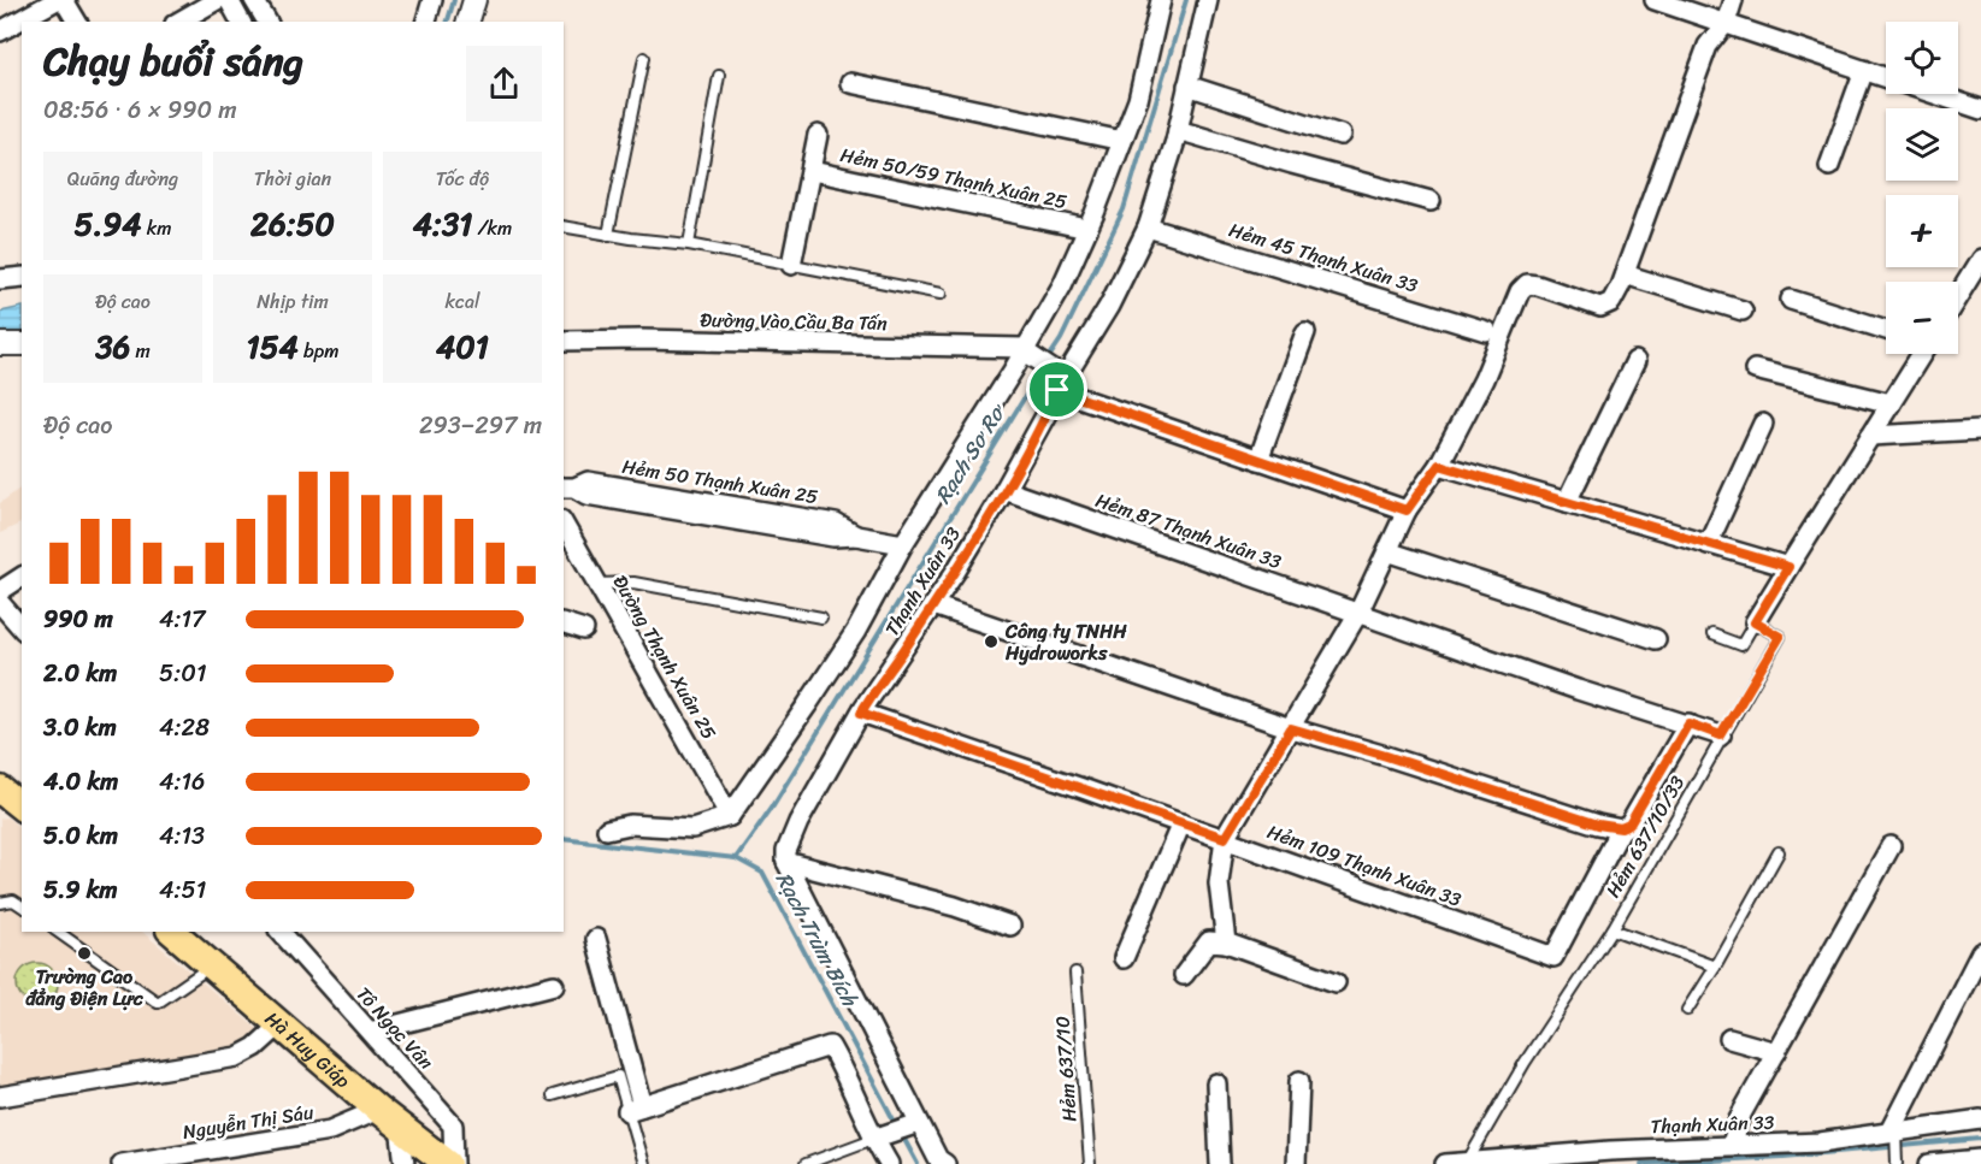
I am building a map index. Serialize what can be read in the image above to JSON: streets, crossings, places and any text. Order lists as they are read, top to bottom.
{
  "streets": {
    "main road": ["Hà Huy Giáp"],
    "street": [
      "Hẻm 50/59 Thạnh Xuân 25",
      "Hẻm 45 Thạnh Xuân 33",
      "Đường Vào Cầu Ba Tấn",
      "Hẻm 50 Thạnh Xuân 25",
      "Hẻm 87 Thạnh Xuân 33",
      "Thạnh Xuân 33",
      "Đường Thạnh Xuân 25",
      "Hẻm 109 Thạnh Xuân 33",
      "Tô Ngọc Vân",
      "Nguyễn Thị Sáu"
    ],
    "lane": ["Hẻm 637/10/33", "Hẻm 637/10"]
  },
  "crossings": [
    ["Hẻm 45 Thạnh Xuân 33", "Thạnh Xuân 33"],
    ["Hẻm 87 Thạnh Xuân 33", "Thạnh Xuân 33"],
    ["Hẻm 87 Thạnh Xuân 33", "Hẻm 637/10/33"],
    ["Thạnh Xuân 33", "Hẻm 637/10/33"],
    ["Thạnh Xuân 33", "Hẻm 109 Thạnh Xuân 33"],
    ["Hà Huy Giáp", "Nguyễn Thị Sáu"]
  ],
  "water": ["Rạch Sơ Rơ", "Rạch Trùm Bích"],
  "places": ["Công ty TNHH Hydroworks", "Trường Cao đẳng Điện Lực"],
  "page": {
    "map_buttons": ["+", "−"],
    "heading": ["Chạy buổi sáng", "08:56 · 6 × 990 m"],
    "stats": [
      ["Quãng đường", "5.94 km"],
      ["Thời gian", "26:50"],
      ["Tốc độ", "4:31 /km"],
      ["Độ cao", "36 m"],
      ["Nhịp tim", "154 bpm"],
      ["kcal", "401"]
    ],
    "chart": ["Độ cao", "293–297 m"],
    "list": [
      {
        "name": "990 m",
        "note": "4:17"
      },
      {
        "name": "2.0 km",
        "note": "5:01"
      },
      {
        "name": "3.0 km",
        "note": "4:28"
      },
      {
        "name": "4.0 km",
        "note": "4:16"
      },
      {
        "name": "5.0 km",
        "note": "4:13"
      },
      {
        "name": "5.9 km",
        "note": "4:51"
      }
    ]
  }
}
